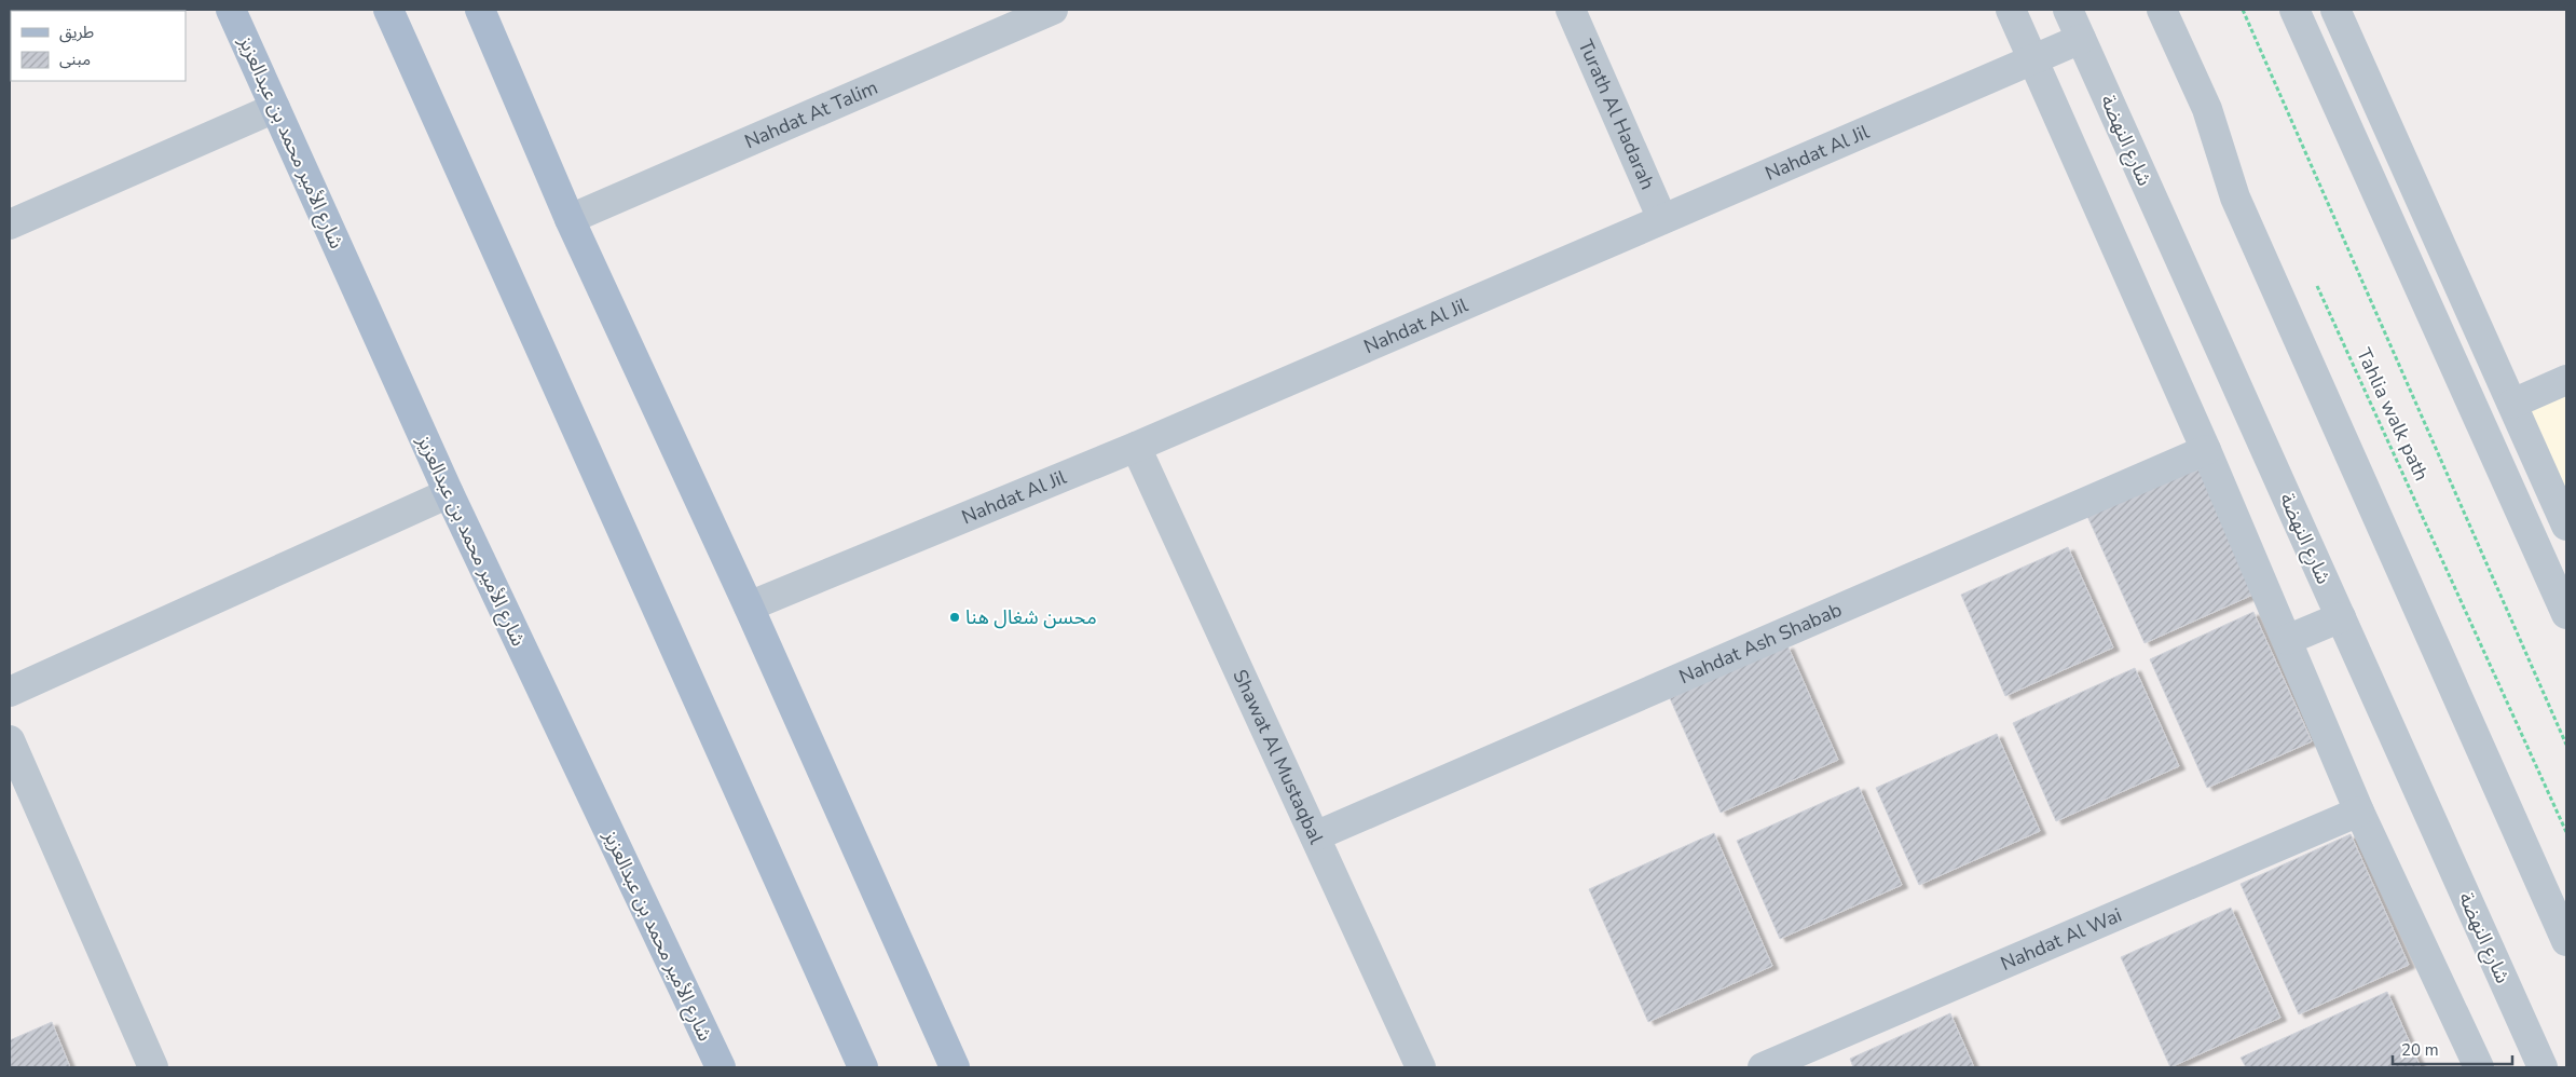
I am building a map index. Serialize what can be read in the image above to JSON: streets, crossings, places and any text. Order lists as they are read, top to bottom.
{
  "streets": {
    "main road": ["شارع الأمير محمد بن عبدالعزيز"],
    "street": [
      "Nahdat At Talim",
      "Turath Al Hadarah",
      "شارع النهضة",
      "Nahdat Al Jil",
      "Nahdat Ash Shabab",
      "Shawat Al Mustaqbal",
      "Nahdat Al Wai"
    ],
    "path": ["Tahlia walk path"]
  },
  "crossings": [
    ["Turath Al Hadarah", "Nahdat Al Jil"],
    ["شارع النهضة", "Nahdat Al Jil"],
    ["Nahdat Al Jil", "Shawat Al Mustaqbal"],
    ["Nahdat Ash Shabab", "Shawat Al Mustaqbal"]
  ],
  "places": ["محسن شغال هنا"],
  "legend": ["طريق", "مبنى"],
  "scale_bar": "20 m"
}
